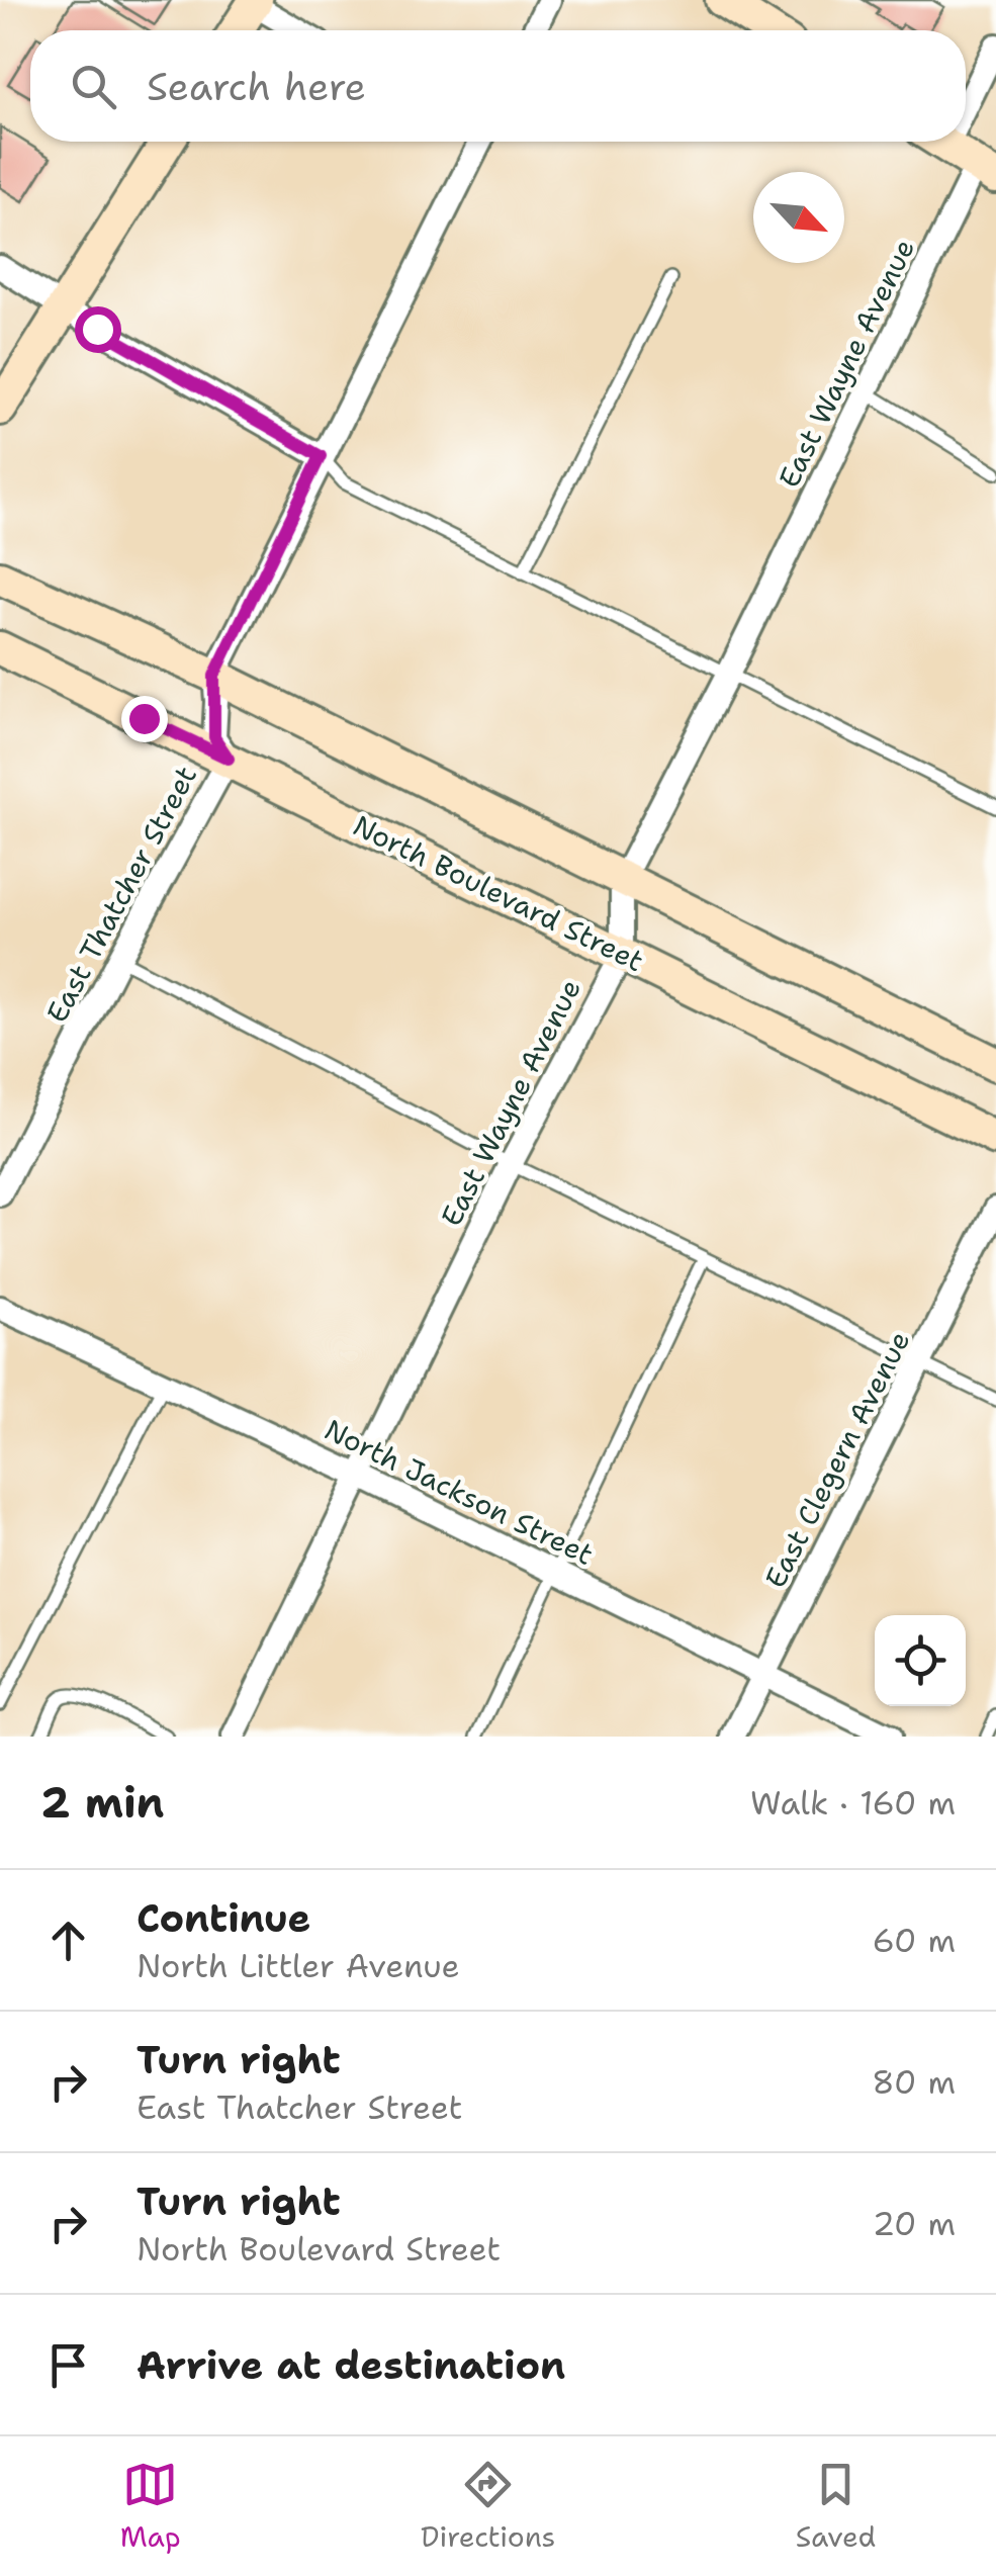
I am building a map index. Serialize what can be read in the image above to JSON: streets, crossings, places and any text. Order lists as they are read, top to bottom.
{
  "streets": {
    "main road": ["North Boulevard Street"],
    "street": [
      "East Wayne Avenue",
      "East Thatcher Street",
      "East Clegern Avenue",
      "North Jackson Street"
    ]
  },
  "crossings": [
    ["East Wayne Avenue", "North Boulevard Street"],
    ["East Wayne Avenue", "North Jackson Street"],
    ["North Boulevard Street", "East Thatcher Street"],
    ["East Clegern Avenue", "North Jackson Street"]
  ],
  "north": "bottom right",
  "page": {
    "search": "Search here",
    "heading": ["2 min", "Walk · 160 m"],
    "list": [
      ["Continue", "North Littler Avenue", "60 m"],
      ["Turn right", "East Thatcher Street", "80 m"],
      ["Turn right", "North Boulevard Street", "20 m"],
      "Arrive at destination"
    ],
    "nav": ["Map", "Directions", "Saved"]
  }
}
